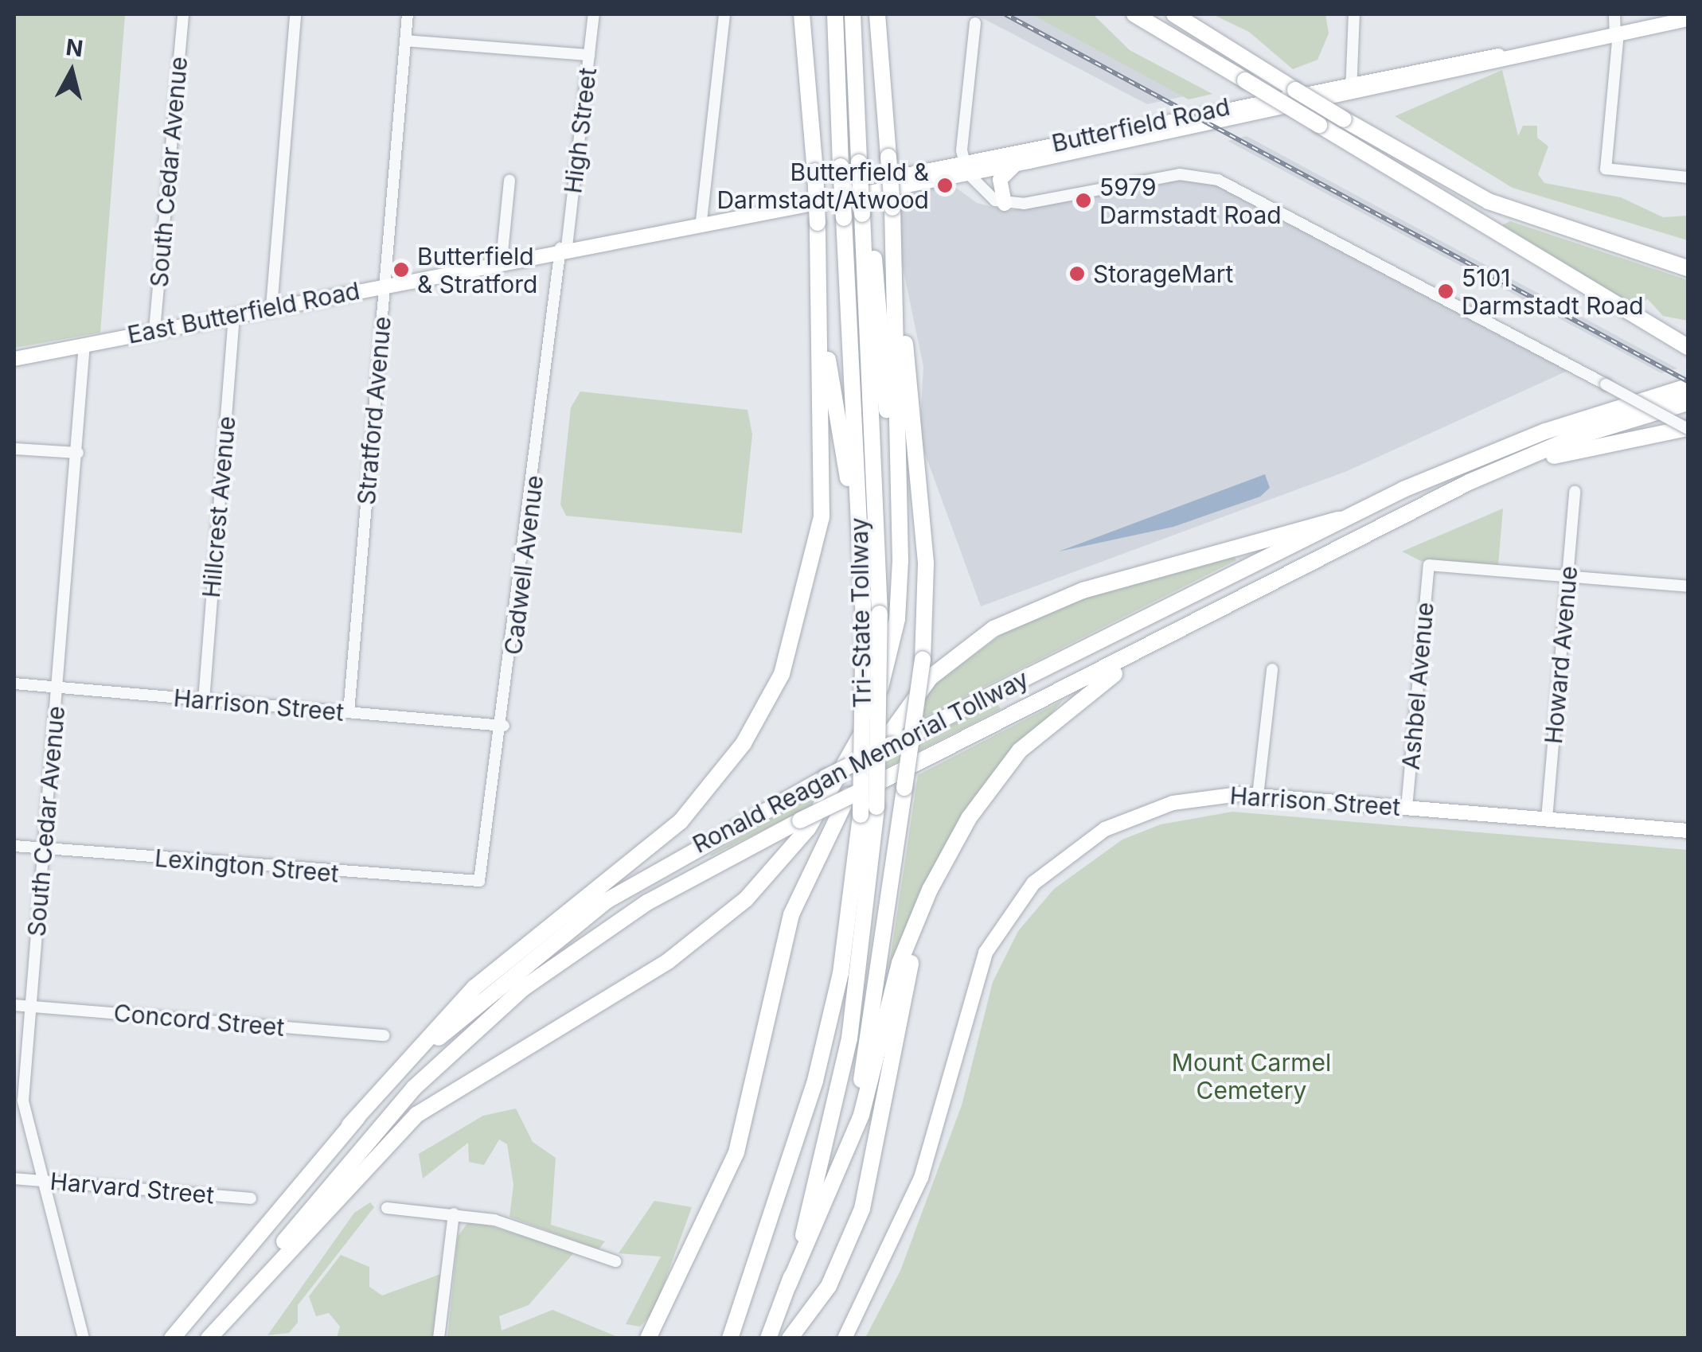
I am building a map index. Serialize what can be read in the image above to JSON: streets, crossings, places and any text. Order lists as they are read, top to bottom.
{
  "streets": {
    "highway": ["Tri-State Tollway", "Ronald Reagan Memorial Tollway"],
    "main road": ["Butterfield Road", "East Butterfield Road", "Harrison Street"],
    "street": [
      "High Street",
      "South Cedar Avenue",
      "Stratford Avenue",
      "Hillcrest Avenue",
      "Cadwell Avenue",
      "Howard Avenue",
      "Ashbel Avenue",
      "Lexington Street",
      "Concord Street",
      "Harvard Street"
    ]
  },
  "crossings": [
    ["Butterfield Road", "High Street"],
    ["Butterfield Road", "East Butterfield Road"],
    ["Butterfield Road", "Cadwell Avenue"],
    ["High Street", "East Butterfield Road"],
    ["High Street", "Cadwell Avenue"],
    ["South Cedar Avenue", "East Butterfield Road"],
    ["South Cedar Avenue", "Harrison Street"],
    ["South Cedar Avenue", "Lexington Street"],
    ["South Cedar Avenue", "Concord Street"],
    ["South Cedar Avenue", "Harvard Street"],
    ["East Butterfield Road", "Stratford Avenue"],
    ["East Butterfield Road", "Hillcrest Avenue"],
    ["East Butterfield Road", "Cadwell Avenue"],
    ["Stratford Avenue", "Harrison Street"],
    ["Hillcrest Avenue", "Harrison Street"],
    ["Cadwell Avenue", "Harrison Street"],
    ["Cadwell Avenue", "Lexington Street"],
    ["Howard Avenue", "Ashbel Avenue"],
    ["Howard Avenue", "Harrison Street"],
    ["Ashbel Avenue", "Harrison Street"]
  ],
  "parks": ["Mount Carmel Cemetery"],
  "places": [
    "Butterfield & Darmstadt/Atwood",
    "5979 Darmstadt Road",
    "Butterfield & Stratford",
    "StorageMart",
    "5101 Darmstadt Road"
  ],
  "north": "top"
}
